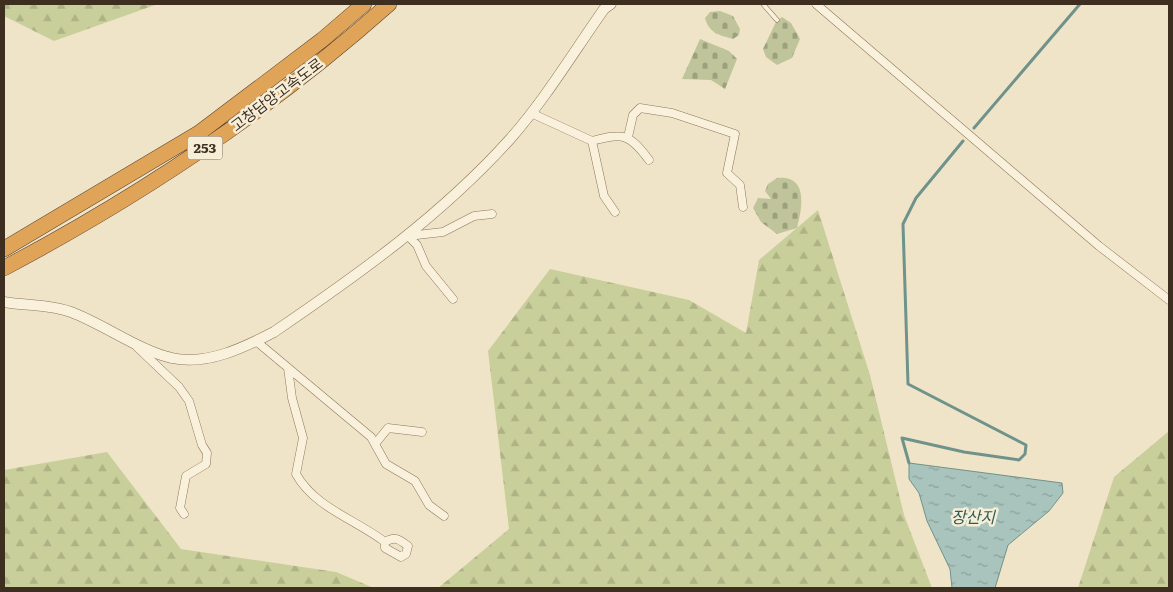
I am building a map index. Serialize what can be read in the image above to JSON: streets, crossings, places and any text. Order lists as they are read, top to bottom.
{
  "streets": {
    "highway": ["고창담양고속도로", "253"]
  },
  "water": ["장산지"]
}
